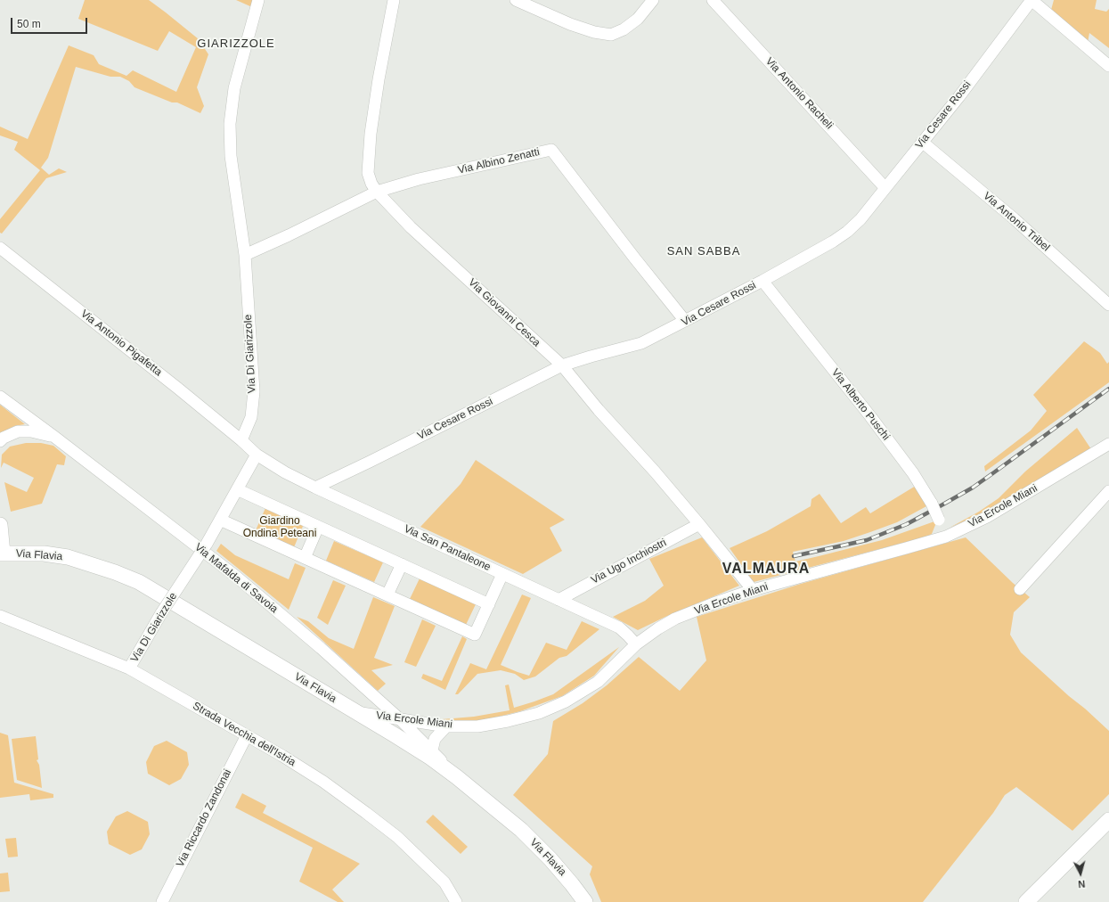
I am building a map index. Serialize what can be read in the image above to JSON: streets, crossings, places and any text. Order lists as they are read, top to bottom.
{
  "streets": {
    "main road": ["Via Flavia"],
    "street": [
      "Via Antonio Racheli",
      "Via Cesare Rossi",
      "Via Albino Zenatti",
      "Via Antonio Tribel",
      "Via Giovanni Cesca",
      "Via Antonio Pigafetta",
      "Via Di Giarizzole",
      "Via Alberto Puschi",
      "Via Ercole Miani",
      "Via San Pantaleone",
      "Via Ugo Inchiostri",
      "Via Mafalda di Savoia",
      "Strada Vecchia dell'Istria",
      "Via Riccardo Zandonai"
    ]
  },
  "crossings": [
    ["Via Antonio Racheli", "Via Cesare Rossi"],
    ["Via Cesare Rossi", "Via Albino Zenatti"],
    ["Via Cesare Rossi", "Via Antonio Tribel"],
    ["Via Cesare Rossi", "Via Giovanni Cesca"],
    ["Via Cesare Rossi", "Via Alberto Puschi"],
    ["Via Cesare Rossi", "Via San Pantaleone"],
    ["Via Albino Zenatti", "Via Giovanni Cesca"],
    ["Via Albino Zenatti", "Via Di Giarizzole"],
    ["Via Giovanni Cesca", "Via Ercole Miani"],
    ["Via Giovanni Cesca", "Via Ugo Inchiostri"],
    ["Via Antonio Pigafetta", "Via Di Giarizzole"],
    ["Via Di Giarizzole", "Via San Pantaleone"],
    ["Via Di Giarizzole", "Strada Vecchia dell'Istria"],
    ["Via Alberto Puschi", "Via Ercole Miani"],
    ["Via Ercole Miani", "Via San Pantaleone"],
    ["Via Ercole Miani", "Via Flavia"],
    ["Via Ercole Miani", "Via Mafalda di Savoia"],
    ["Via San Pantaleone", "Via Ugo Inchiostri"],
    ["Via Flavia", "Via Mafalda di Savoia"],
    ["Strada Vecchia dell'Istria", "Via Riccardo Zandonai"]
  ],
  "districts": ["GIARIZZOLE", "SAN SABBA", "VALMAURA"],
  "parks": ["Giardino Ondina Peteani"],
  "scale_bar": "50 m",
  "north": "bottom"
}
